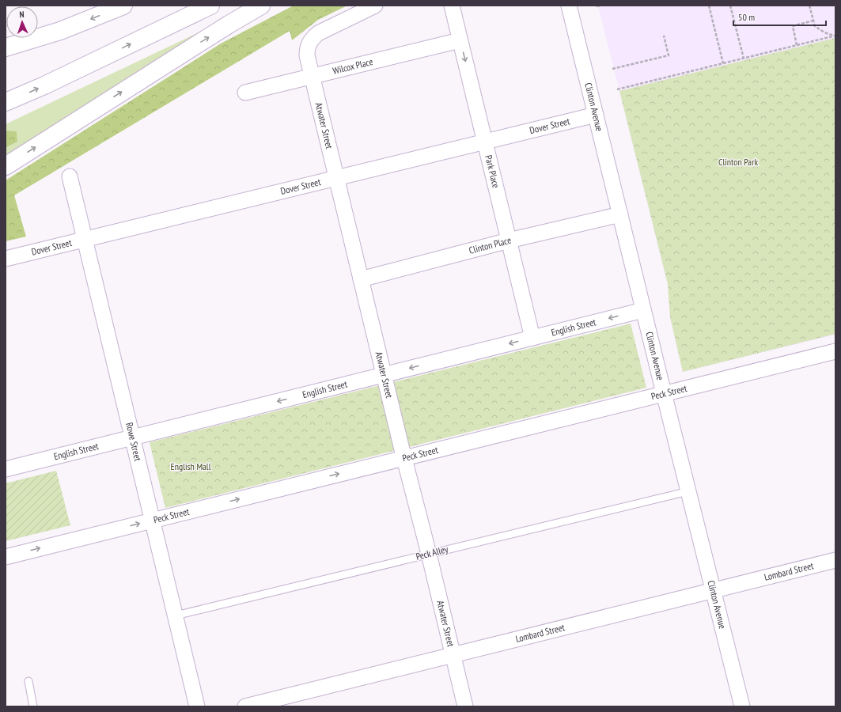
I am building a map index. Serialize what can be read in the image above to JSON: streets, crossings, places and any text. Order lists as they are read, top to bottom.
{
  "streets": {
    "street": [
      "Wilcox Place",
      "Clinton Avenue",
      "Atwater Street",
      "Dover Street",
      "Park Place",
      "Clinton Place",
      "English Street",
      "Peck Street",
      "Rowe Street",
      "Lombard Street"
    ],
    "lane": ["Peck Alley"]
  },
  "crossings": [
    ["Wilcox Place", "Atwater Street"],
    ["Wilcox Place", "Park Place"],
    ["Clinton Avenue", "Dover Street"],
    ["Clinton Avenue", "Clinton Place"],
    ["Clinton Avenue", "English Street"],
    ["Clinton Avenue", "Peck Street"],
    ["Clinton Avenue", "Peck Alley"],
    ["Clinton Avenue", "Lombard Street"],
    ["Atwater Street", "Dover Street"],
    ["Atwater Street", "Clinton Place"],
    ["Atwater Street", "English Street"],
    ["Atwater Street", "Peck Street"],
    ["Atwater Street", "Peck Alley"],
    ["Atwater Street", "Lombard Street"],
    ["Dover Street", "Park Place"],
    ["Dover Street", "Rowe Street"],
    ["Park Place", "Clinton Place"],
    ["Park Place", "English Street"],
    ["English Street", "Rowe Street"],
    ["Peck Street", "Rowe Street"],
    ["Rowe Street", "Peck Alley"]
  ],
  "one_way": ["English Street", "Peck Street"],
  "parks": ["Clinton Park", "English Mall"],
  "scale_bar": "50 m",
  "north": "top"
}
